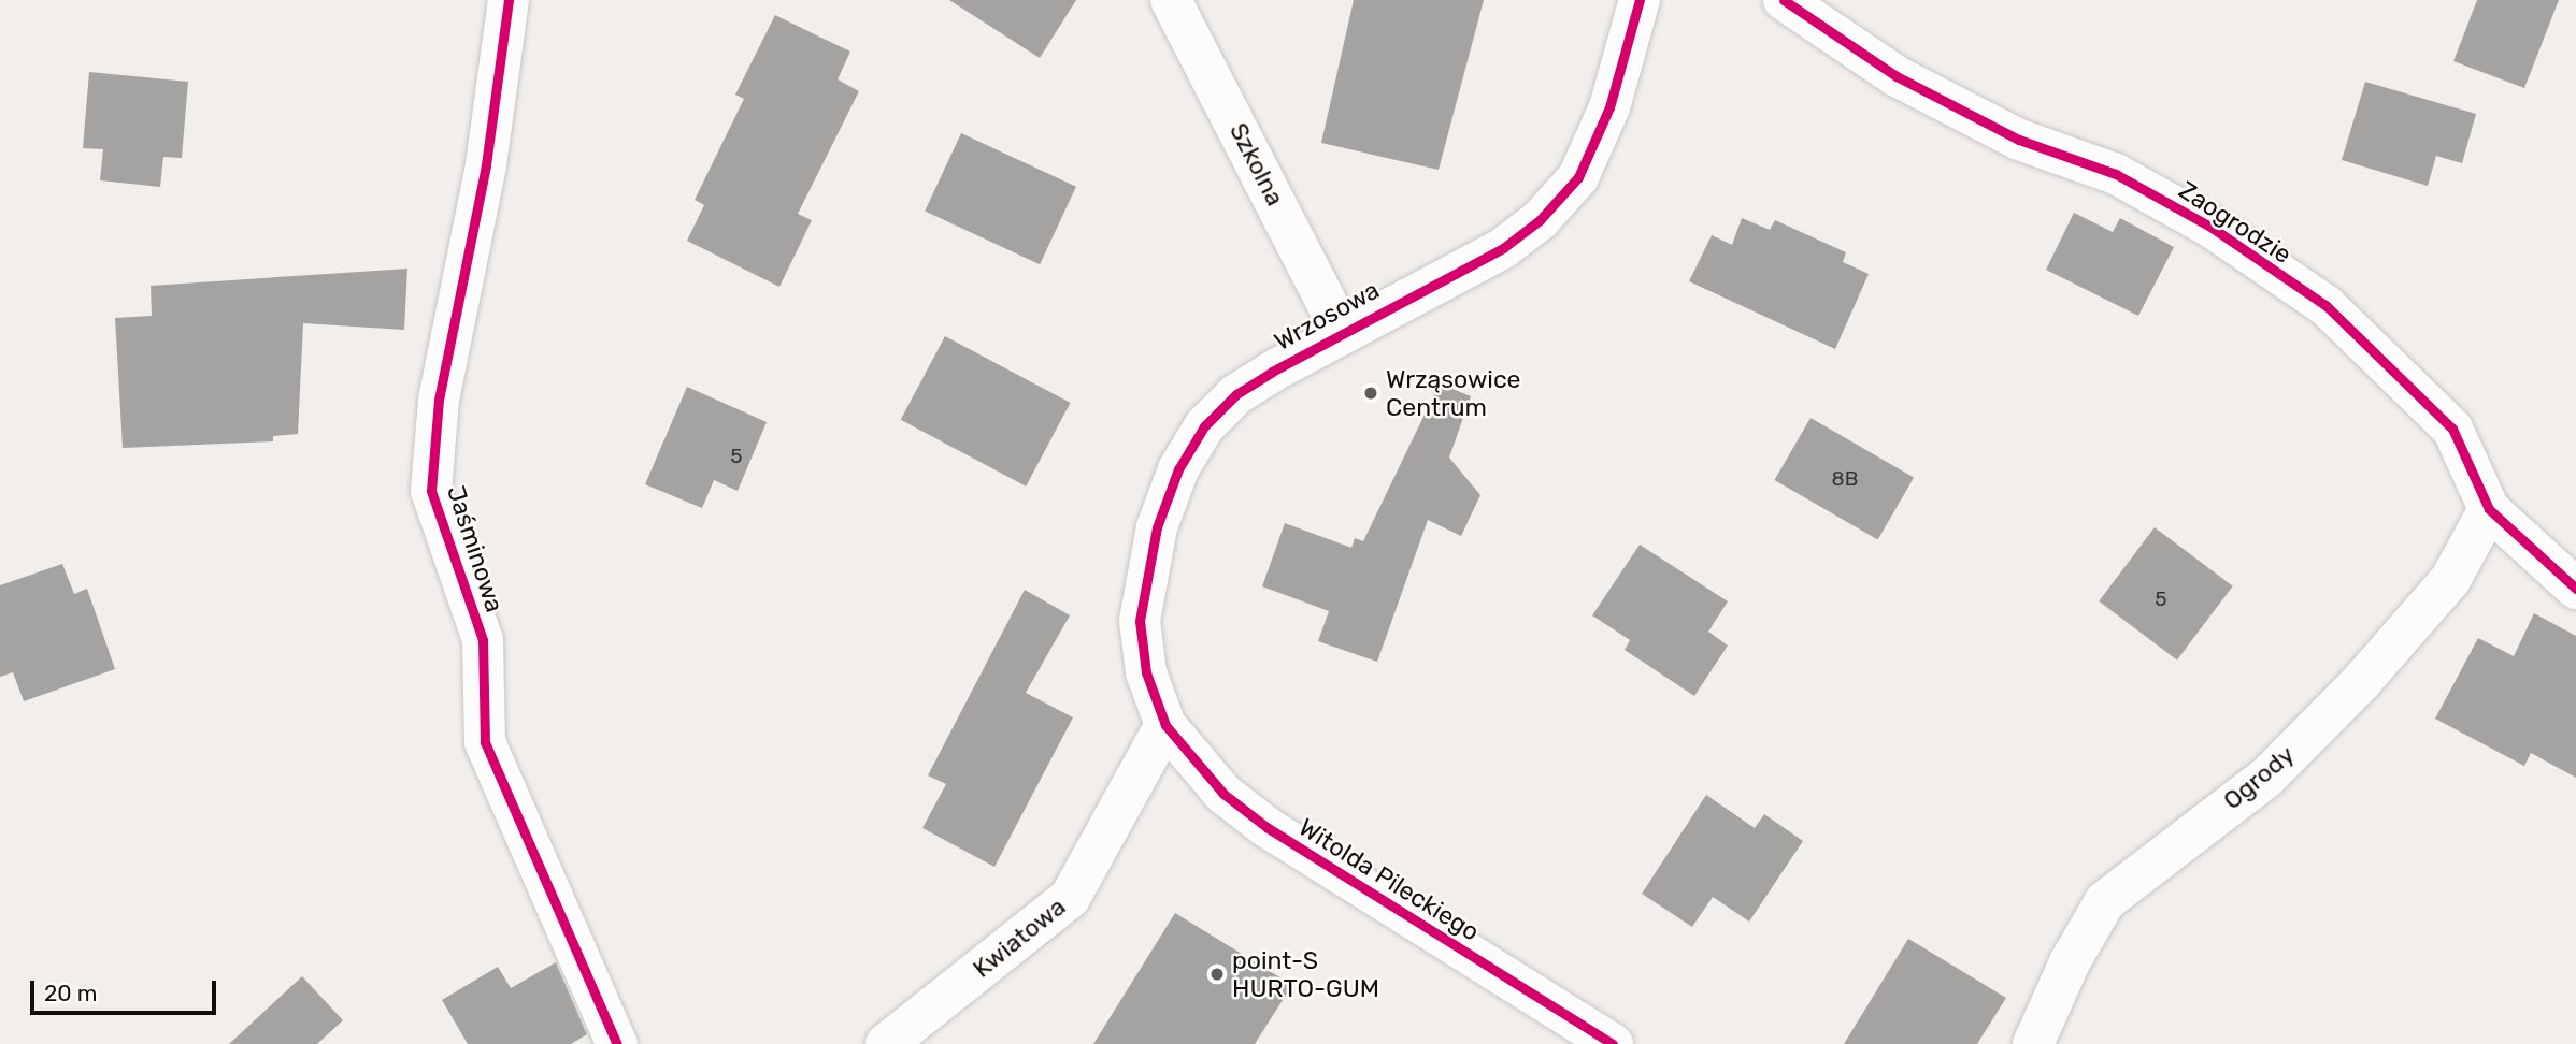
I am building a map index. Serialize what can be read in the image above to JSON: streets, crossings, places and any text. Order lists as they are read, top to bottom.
{
  "streets": {
    "street": [
      "Szkolna",
      "Zaogrodzie",
      "Wrzosowa",
      "Jaśminowa",
      "Ogrody",
      "Witolda Pileckiego",
      "Kwiatowa"
    ]
  },
  "crossings": [
    ["Szkolna", "Wrzosowa"],
    ["Zaogrodzie", "Ogrody"],
    ["Wrzosowa", "Witolda Pileckiego"],
    ["Wrzosowa", "Kwiatowa"],
    ["Witolda Pileckiego", "Kwiatowa"]
  ],
  "places": ["Wrząsowice Centrum", "point-S HURTO-GUM"],
  "house_numbers": ["5", "8B", "5"],
  "scale_bar": "20 m"
}
